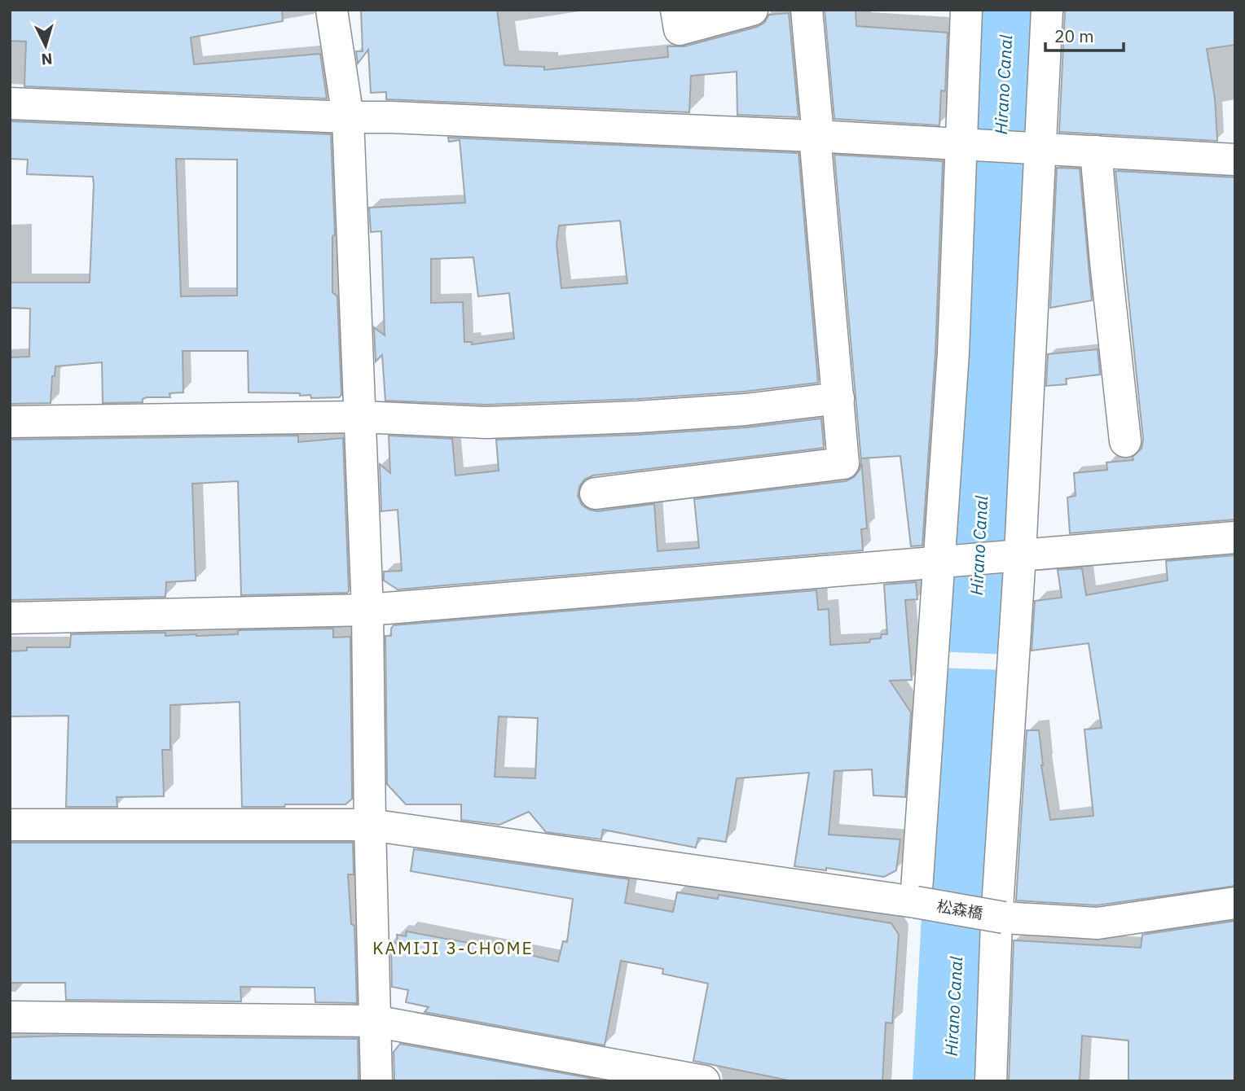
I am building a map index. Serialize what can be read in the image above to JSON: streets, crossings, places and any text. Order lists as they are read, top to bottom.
{
  "streets": {
    "street": ["松森橋"]
  },
  "districts": ["KAMIJI 3-CHOME"],
  "water": ["Hirano Canal"],
  "scale_bar": "20 m",
  "north": "bottom"
}
